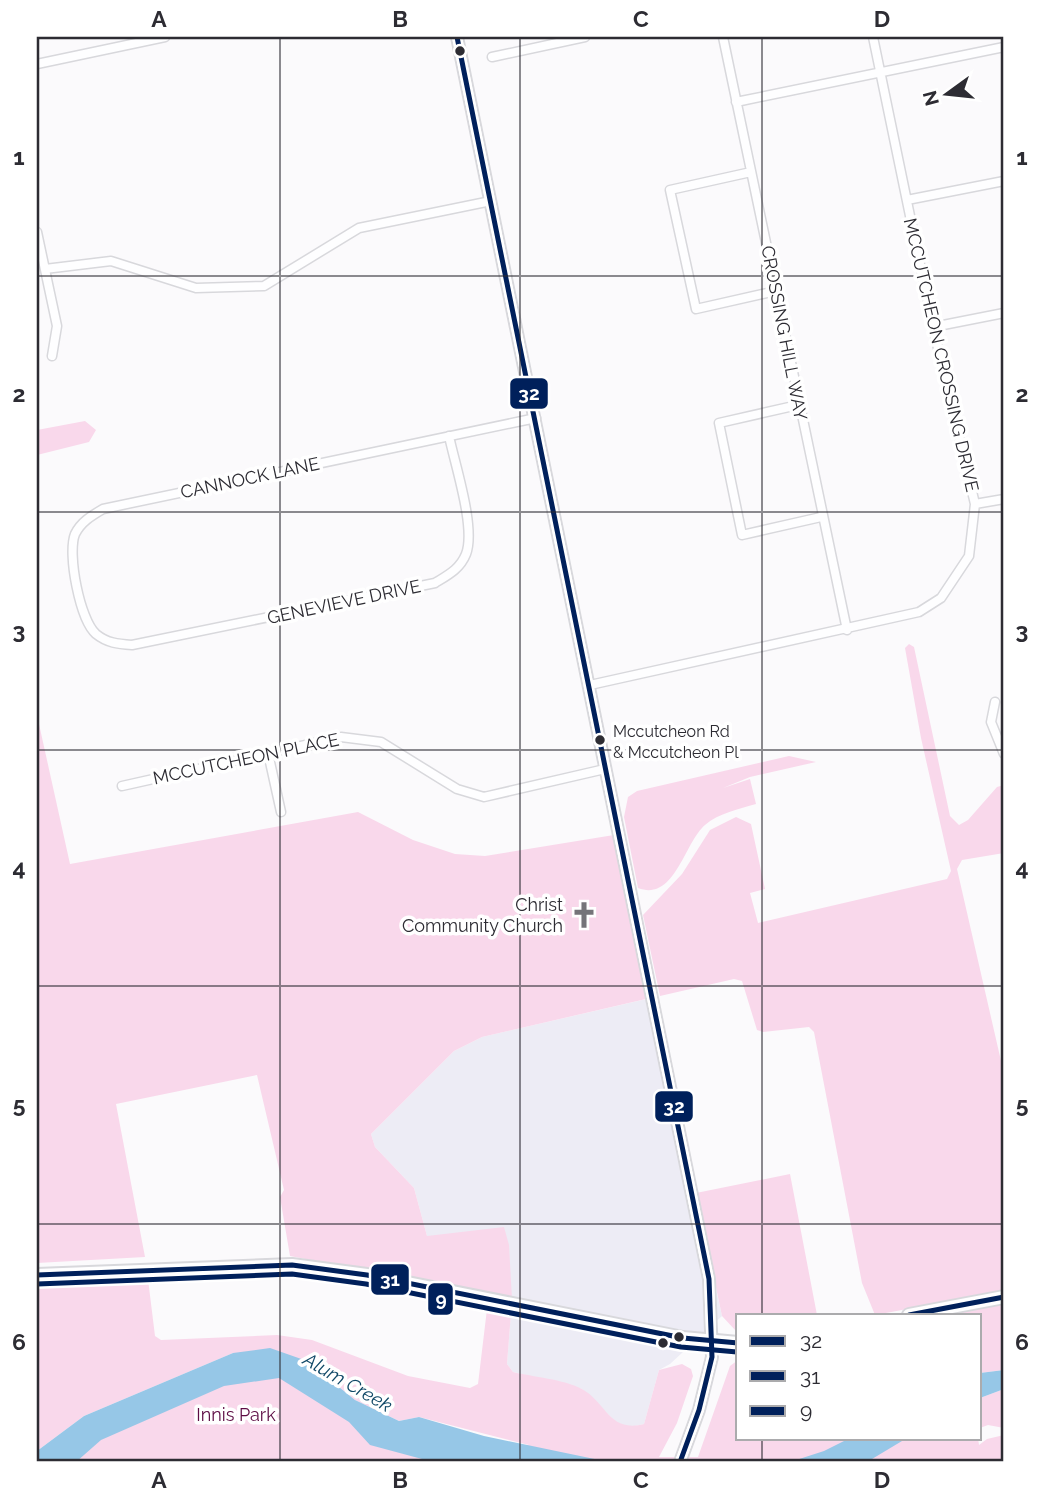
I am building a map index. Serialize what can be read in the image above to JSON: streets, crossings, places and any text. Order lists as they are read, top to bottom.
{
  "streets": {
    "street": [
      "CROSSING HILL WAY",
      "MCCUTCHEON CROSSING DRIVE",
      "CANNOCK LANE",
      "GENEVIEVE DRIVE",
      "MCCUTCHEON PLACE"
    ]
  },
  "crossings": [
    ["CROSSING HILL WAY", "MCCUTCHEON CROSSING DRIVE"],
    ["CANNOCK LANE", "GENEVIEVE DRIVE"]
  ],
  "water": ["Alum Creek"],
  "parks": ["Innis Park"],
  "places": {
    "other": ["Mccutcheon Rd & Mccutcheon Pl"],
    "church": ["Christ Community Church"]
  },
  "lines": ["transit line 32", "transit line 31", "transit line 9"],
  "legend": ["32", "31", "9"],
  "north": "left",
  "grid": {
    "columns": [
      "A",
      "B",
      "C",
      "D"
    ],
    "rows": [
      "1",
      "2",
      "3",
      "4",
      "5",
      "6"
    ]
  }
}
